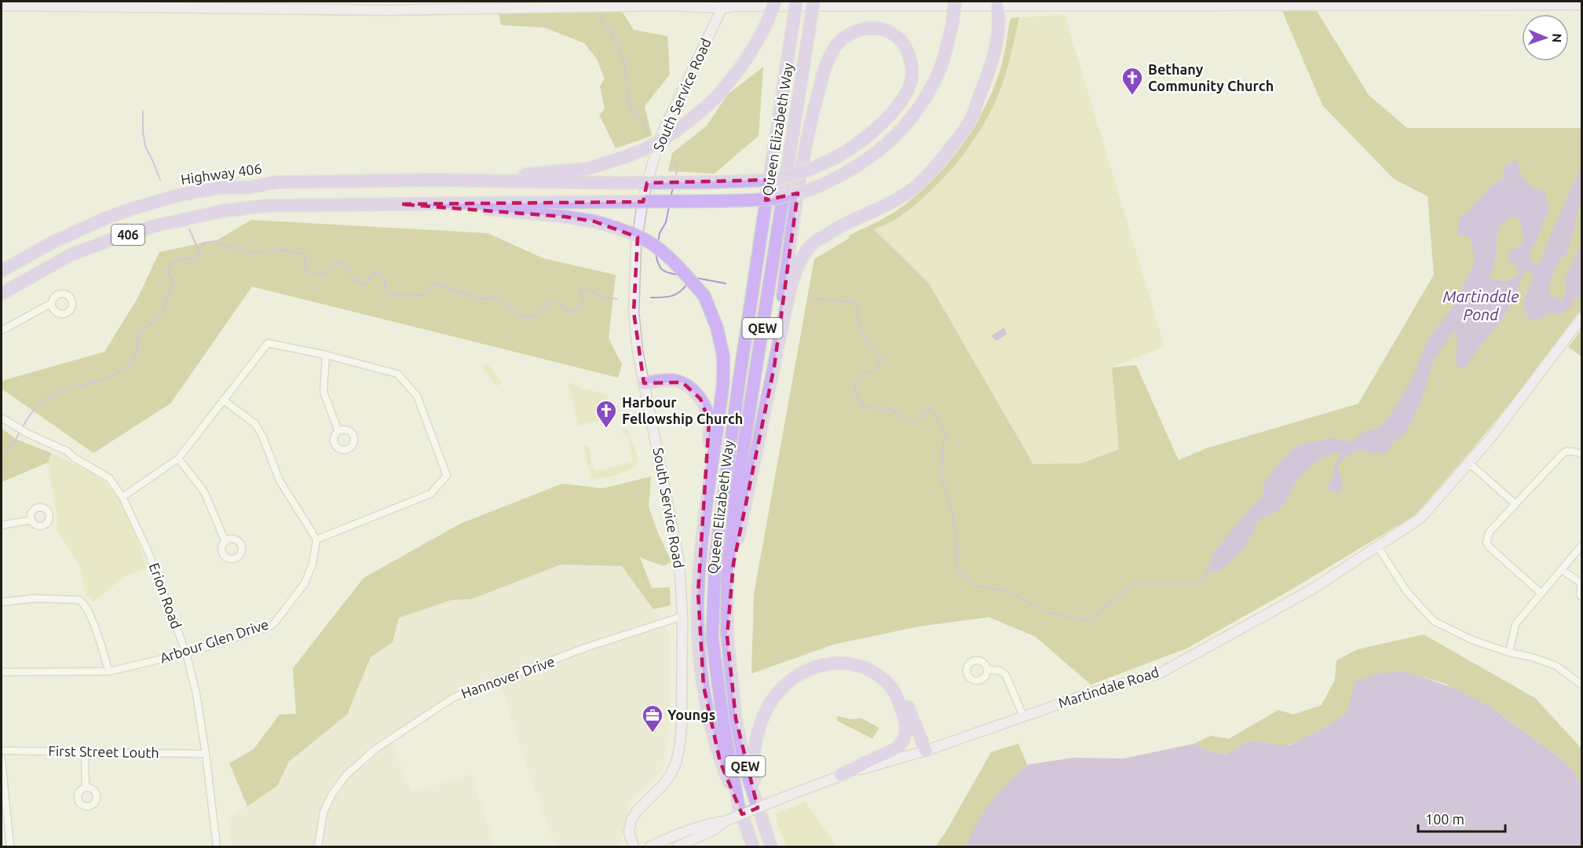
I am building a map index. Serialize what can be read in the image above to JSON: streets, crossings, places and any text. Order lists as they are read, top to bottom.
{
  "streets": {
    "highway": [
      "Queen Elizabeth Way",
      "Highway 406",
      "406",
      "QEW"
    ],
    "main road": ["South Service Road", "Martindale Road"],
    "street": [
      "Erion Road",
      "Arbour Glen Drive",
      "Hannover Drive",
      "First Street Louth"
    ]
  },
  "crossings": [
    ["South Service Road", "Hannover Drive"],
    ["Erion Road", "Arbour Glen Drive"],
    ["Erion Road", "First Street Louth"]
  ],
  "water": ["Martindale Pond"],
  "places": {
    "church": ["Bethany Community Church", "Harbour Fellowship Church"],
    "office": ["Youngs"]
  },
  "scale_bar": "100 m",
  "north": "right"
}
